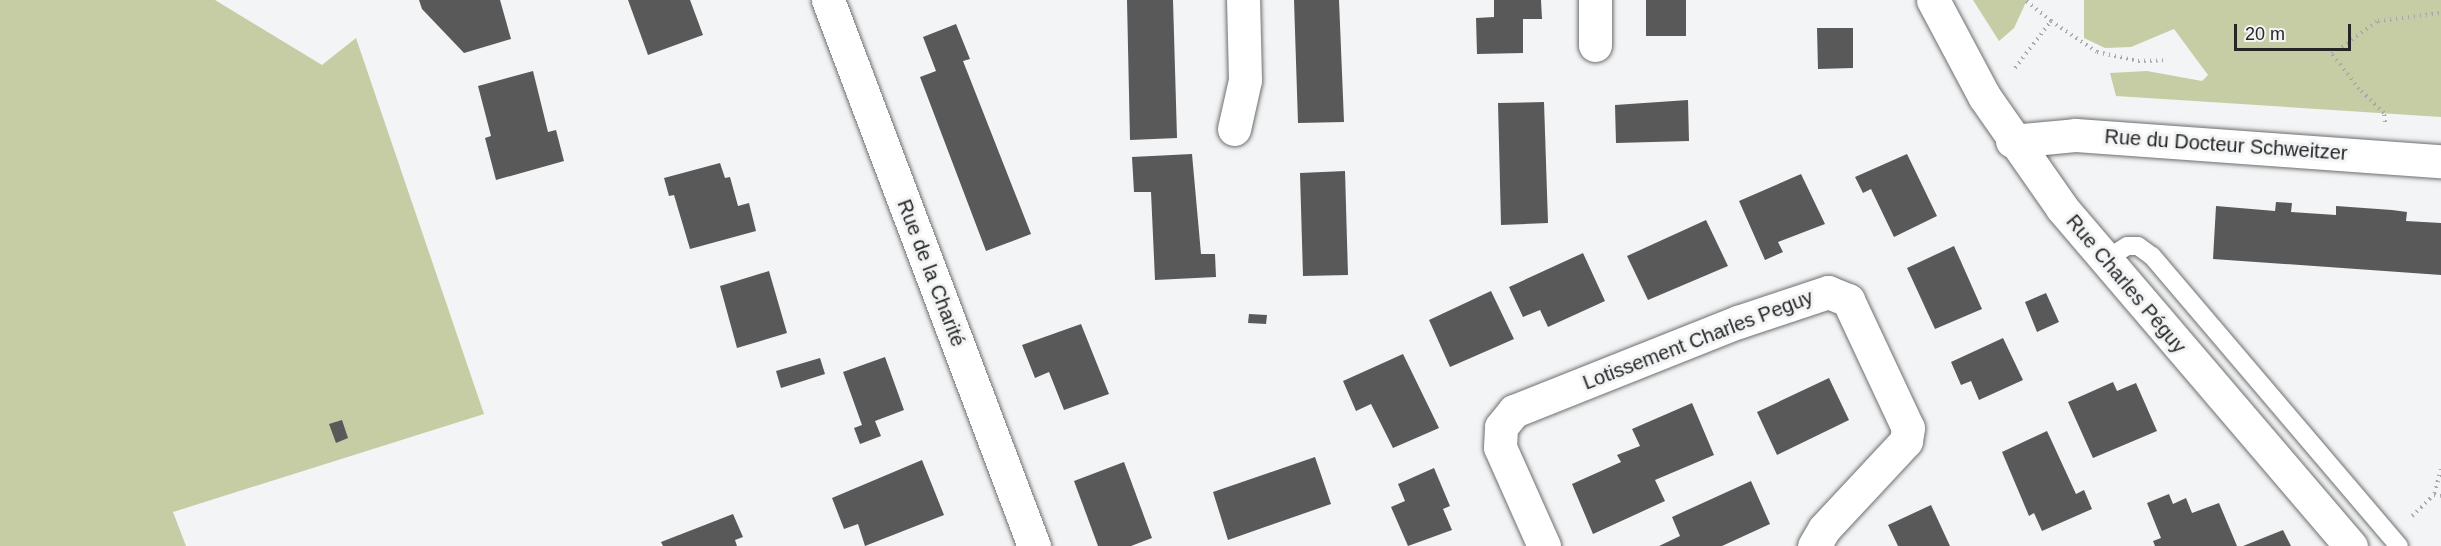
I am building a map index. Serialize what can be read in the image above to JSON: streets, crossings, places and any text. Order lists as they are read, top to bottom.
{
  "streets": {
    "street": [
      "Rue du Docteur Schweitzer",
      "Rue de la Charité",
      "Rue Charles Péguy",
      "Lotissement Charles Peguy"
    ]
  },
  "crossings": [
    ["Rue du Docteur Schweitzer", "Rue Charles Péguy"]
  ],
  "scale_bar": "20 m"
}
